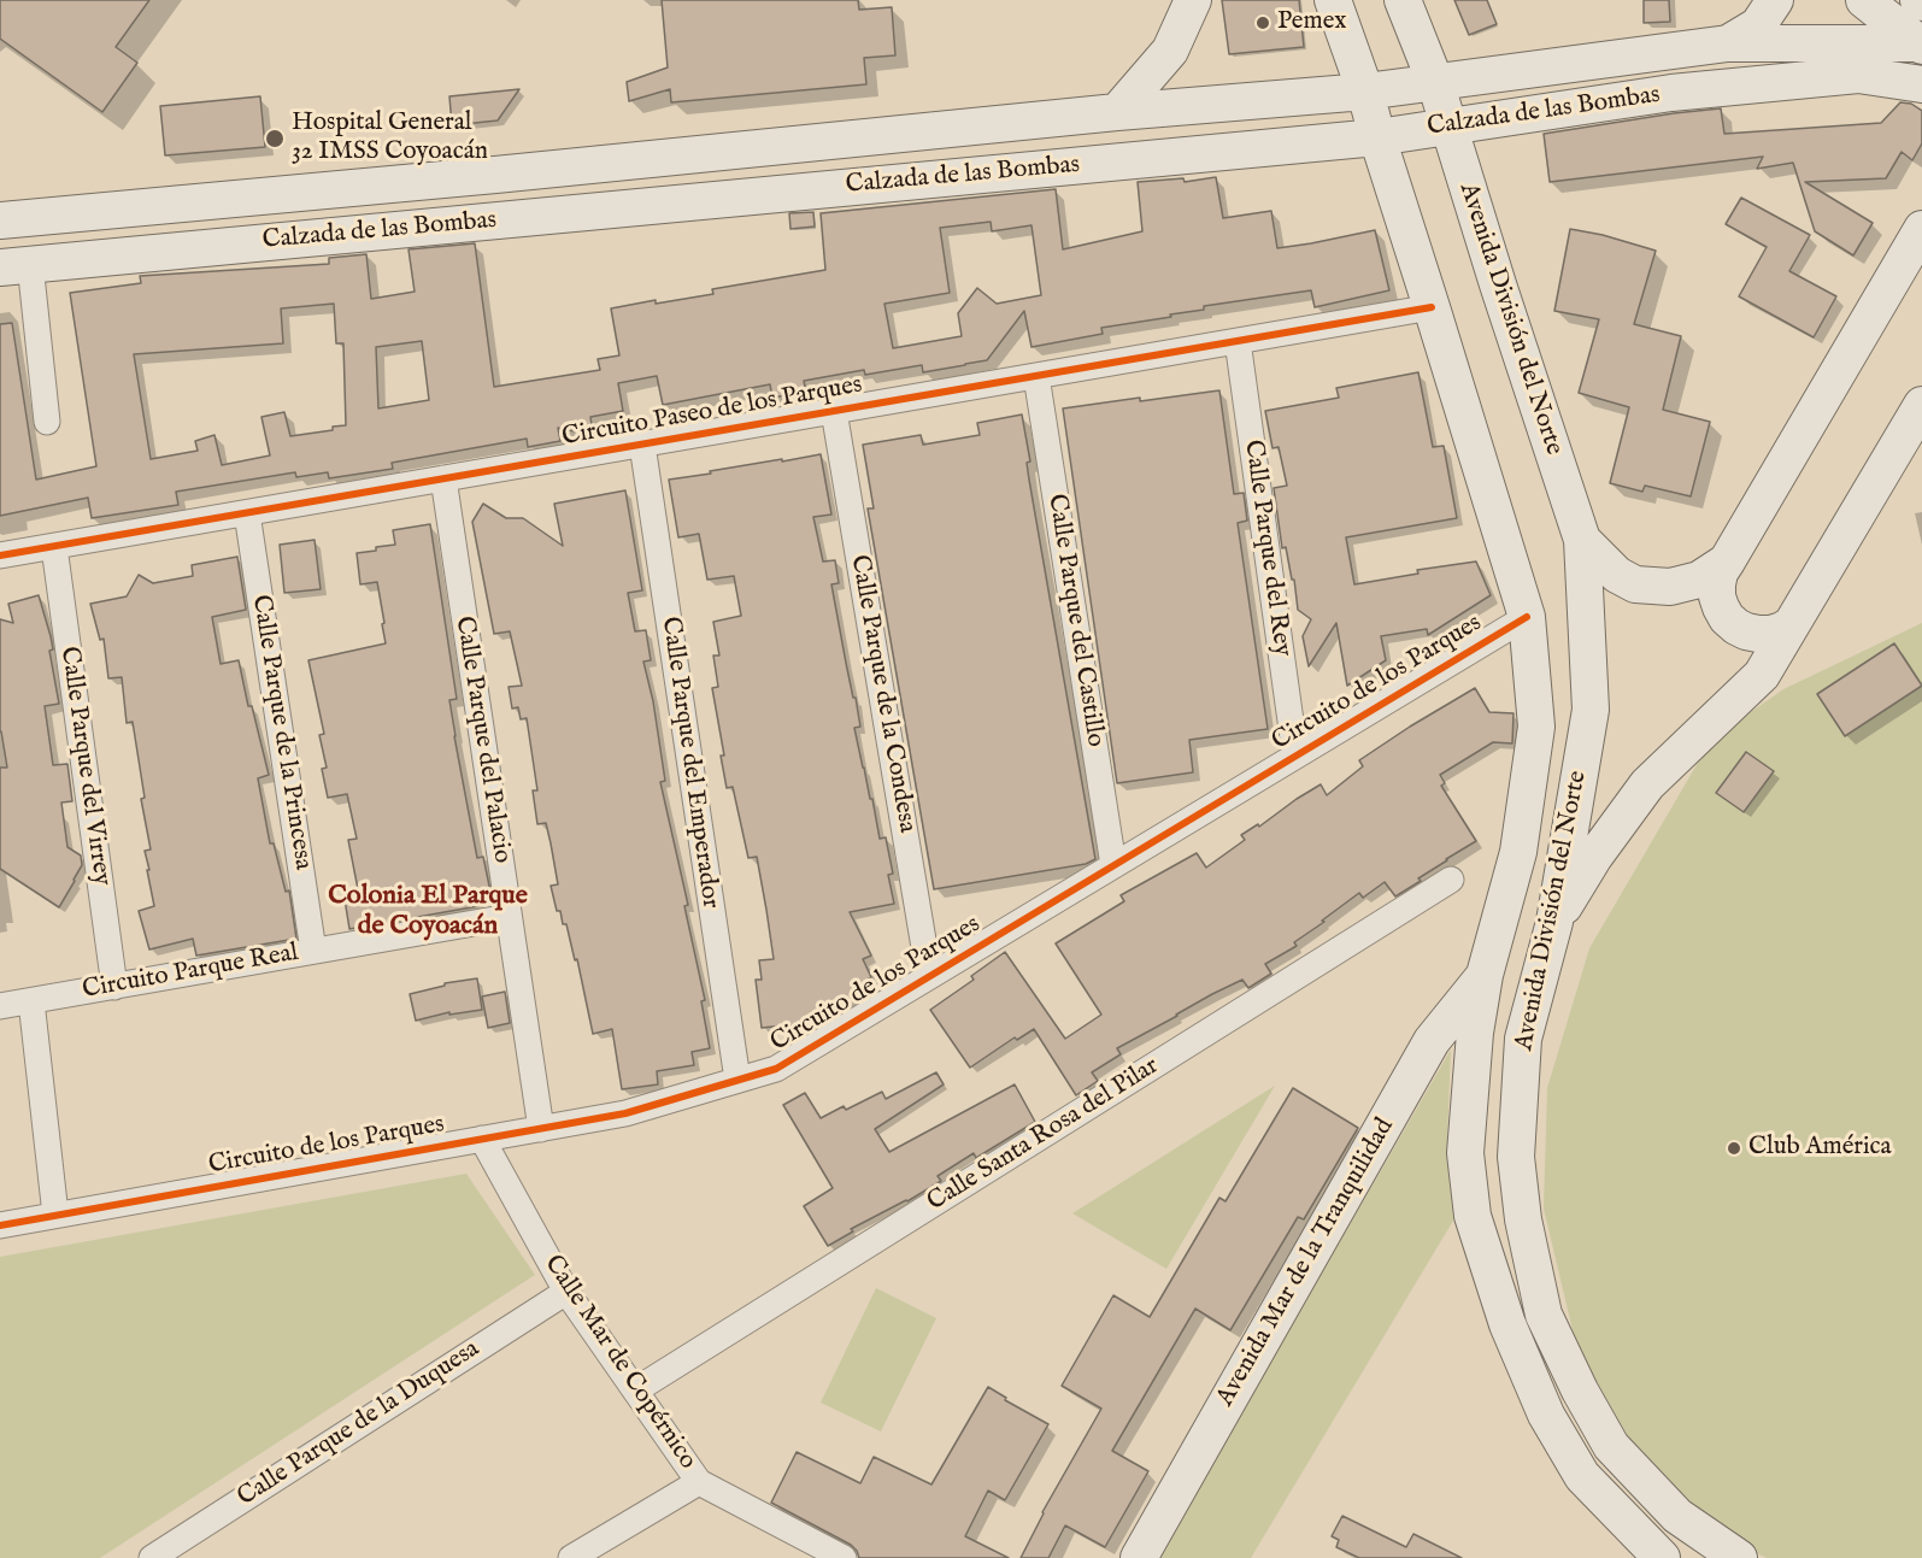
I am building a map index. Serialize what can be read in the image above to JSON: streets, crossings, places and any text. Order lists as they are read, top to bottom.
{
  "streets": {
    "main road": ["Calzada de las Bombas", "Avenida División del Norte", "Avenida Mar de la Tranquilidad"],
    "street": [
      "Circuito Paseo de los Parques",
      "Calle Parque del Rey",
      "Calle Parque del Castillo",
      "Circuito de los Parques",
      "Calle Parque de la Condesa",
      "Calle Parque de la Princesa",
      "Calle Parque del Palacio",
      "Calle Parque del Emperador",
      "Calle Parque del Virrey",
      "Circuito Parque Real",
      "Calle Santa Rosa del Pilar",
      "Calle Mar de Copérnico",
      "Calle Parque de la Duquesa"
    ]
  },
  "crossings": [
    ["Calzada de las Bombas", "Avenida División del Norte"],
    ["Avenida División del Norte", "Circuito Paseo de los Parques"],
    ["Avenida División del Norte", "Circuito de los Parques"],
    ["Avenida División del Norte", "Avenida Mar de la Tranquilidad"],
    ["Circuito Paseo de los Parques", "Calle Parque del Rey"],
    ["Circuito Paseo de los Parques", "Calle Parque del Castillo"],
    ["Circuito Paseo de los Parques", "Calle Parque de la Condesa"],
    ["Circuito Paseo de los Parques", "Calle Parque de la Princesa"],
    ["Circuito Paseo de los Parques", "Calle Parque del Palacio"],
    ["Circuito Paseo de los Parques", "Calle Parque del Emperador"],
    ["Circuito Paseo de los Parques", "Calle Parque del Virrey"],
    ["Calle Parque del Rey", "Circuito de los Parques"],
    ["Calle Parque del Castillo", "Circuito de los Parques"],
    ["Circuito de los Parques", "Calle Parque de la Condesa"],
    ["Circuito de los Parques", "Calle Parque del Palacio"],
    ["Circuito de los Parques", "Calle Parque del Emperador"],
    ["Circuito de los Parques", "Calle Mar de Copérnico"],
    ["Calle Parque de la Princesa", "Circuito Parque Real"],
    ["Calle Parque del Palacio", "Circuito Parque Real"],
    ["Calle Parque del Virrey", "Circuito Parque Real"],
    ["Calle Santa Rosa del Pilar", "Calle Mar de Copérnico"],
    ["Calle Mar de Copérnico", "Calle Parque de la Duquesa"]
  ],
  "districts": ["Colonia El Parque de Coyoacán"],
  "places": ["Pemex", "Hospital General 32 IMSS Coyoacán", "Club América"]
}
